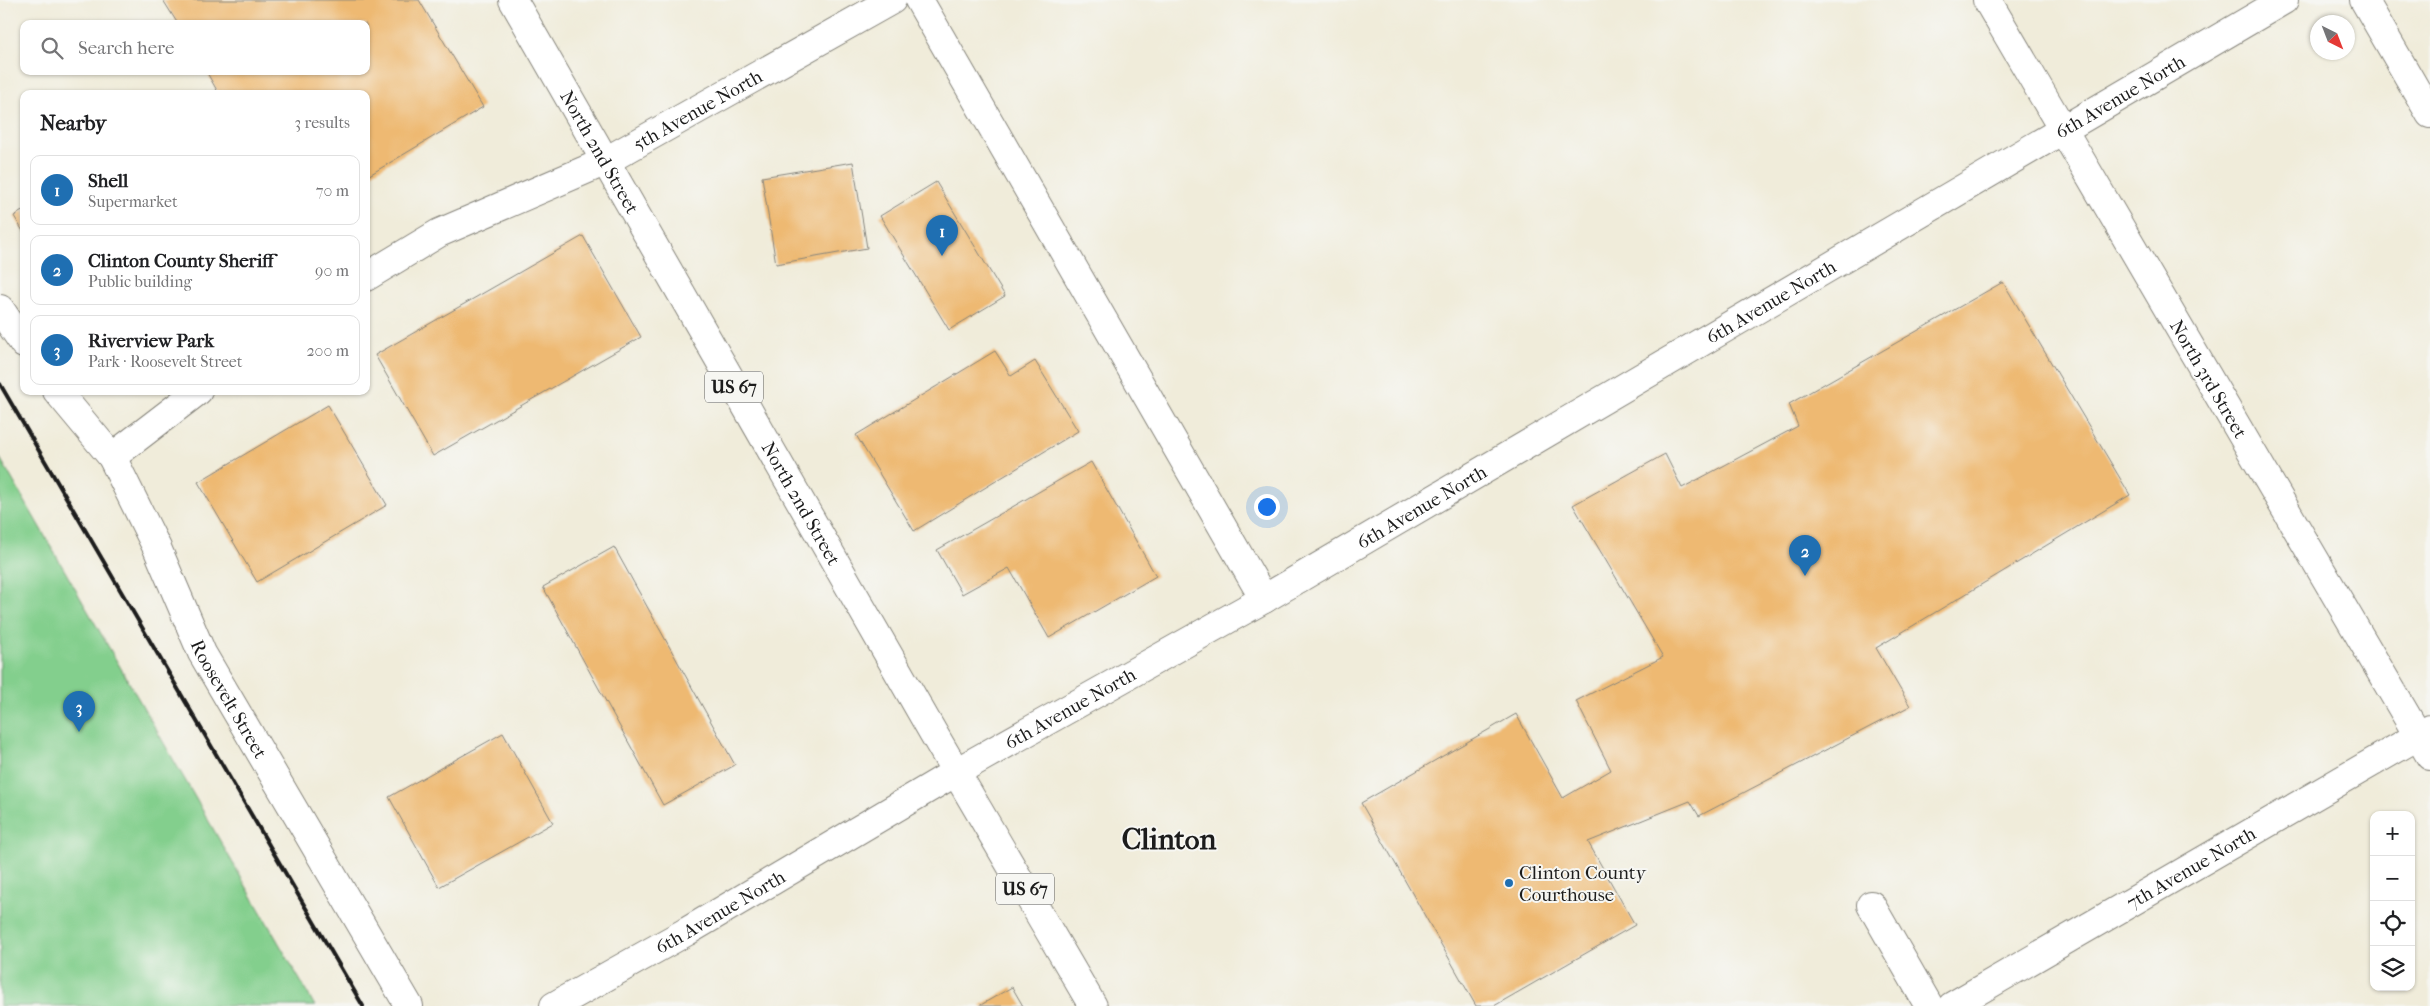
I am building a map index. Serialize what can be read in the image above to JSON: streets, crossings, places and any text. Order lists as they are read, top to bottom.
{
  "streets": {
    "street": [
      "6th Avenue North",
      "5th Avenue North",
      "North 2nd Street",
      "North 3rd Street",
      "US 67",
      "Roosevelt Street",
      "7th Avenue North"
    ]
  },
  "crossings": [
    ["6th Avenue North", "North 2nd Street"],
    ["6th Avenue North", "North 3rd Street"],
    ["5th Avenue North", "North 2nd Street"],
    ["North 3rd Street", "7th Avenue North"]
  ],
  "districts": ["Clinton"],
  "places": ["Clinton County Courthouse"],
  "north": "bottom right",
  "page": {
    "search": "Search here",
    "heading": ["Nearby", "3 results"],
    "list": [
      {
        "mark": "1",
        "name": "Shell",
        "note": "Supermarket",
        "value": "70 m"
      },
      {
        "mark": "2",
        "name": "Clinton County Sheriff",
        "note": "Public building",
        "value": "90 m"
      },
      {
        "mark": "3",
        "name": "Riverview Park",
        "note": "Park · Roosevelt Street",
        "value": "200 m"
      }
    ],
    "pins": ["1", "2", "3"],
    "map_buttons": ["+", "−"]
  }
}
